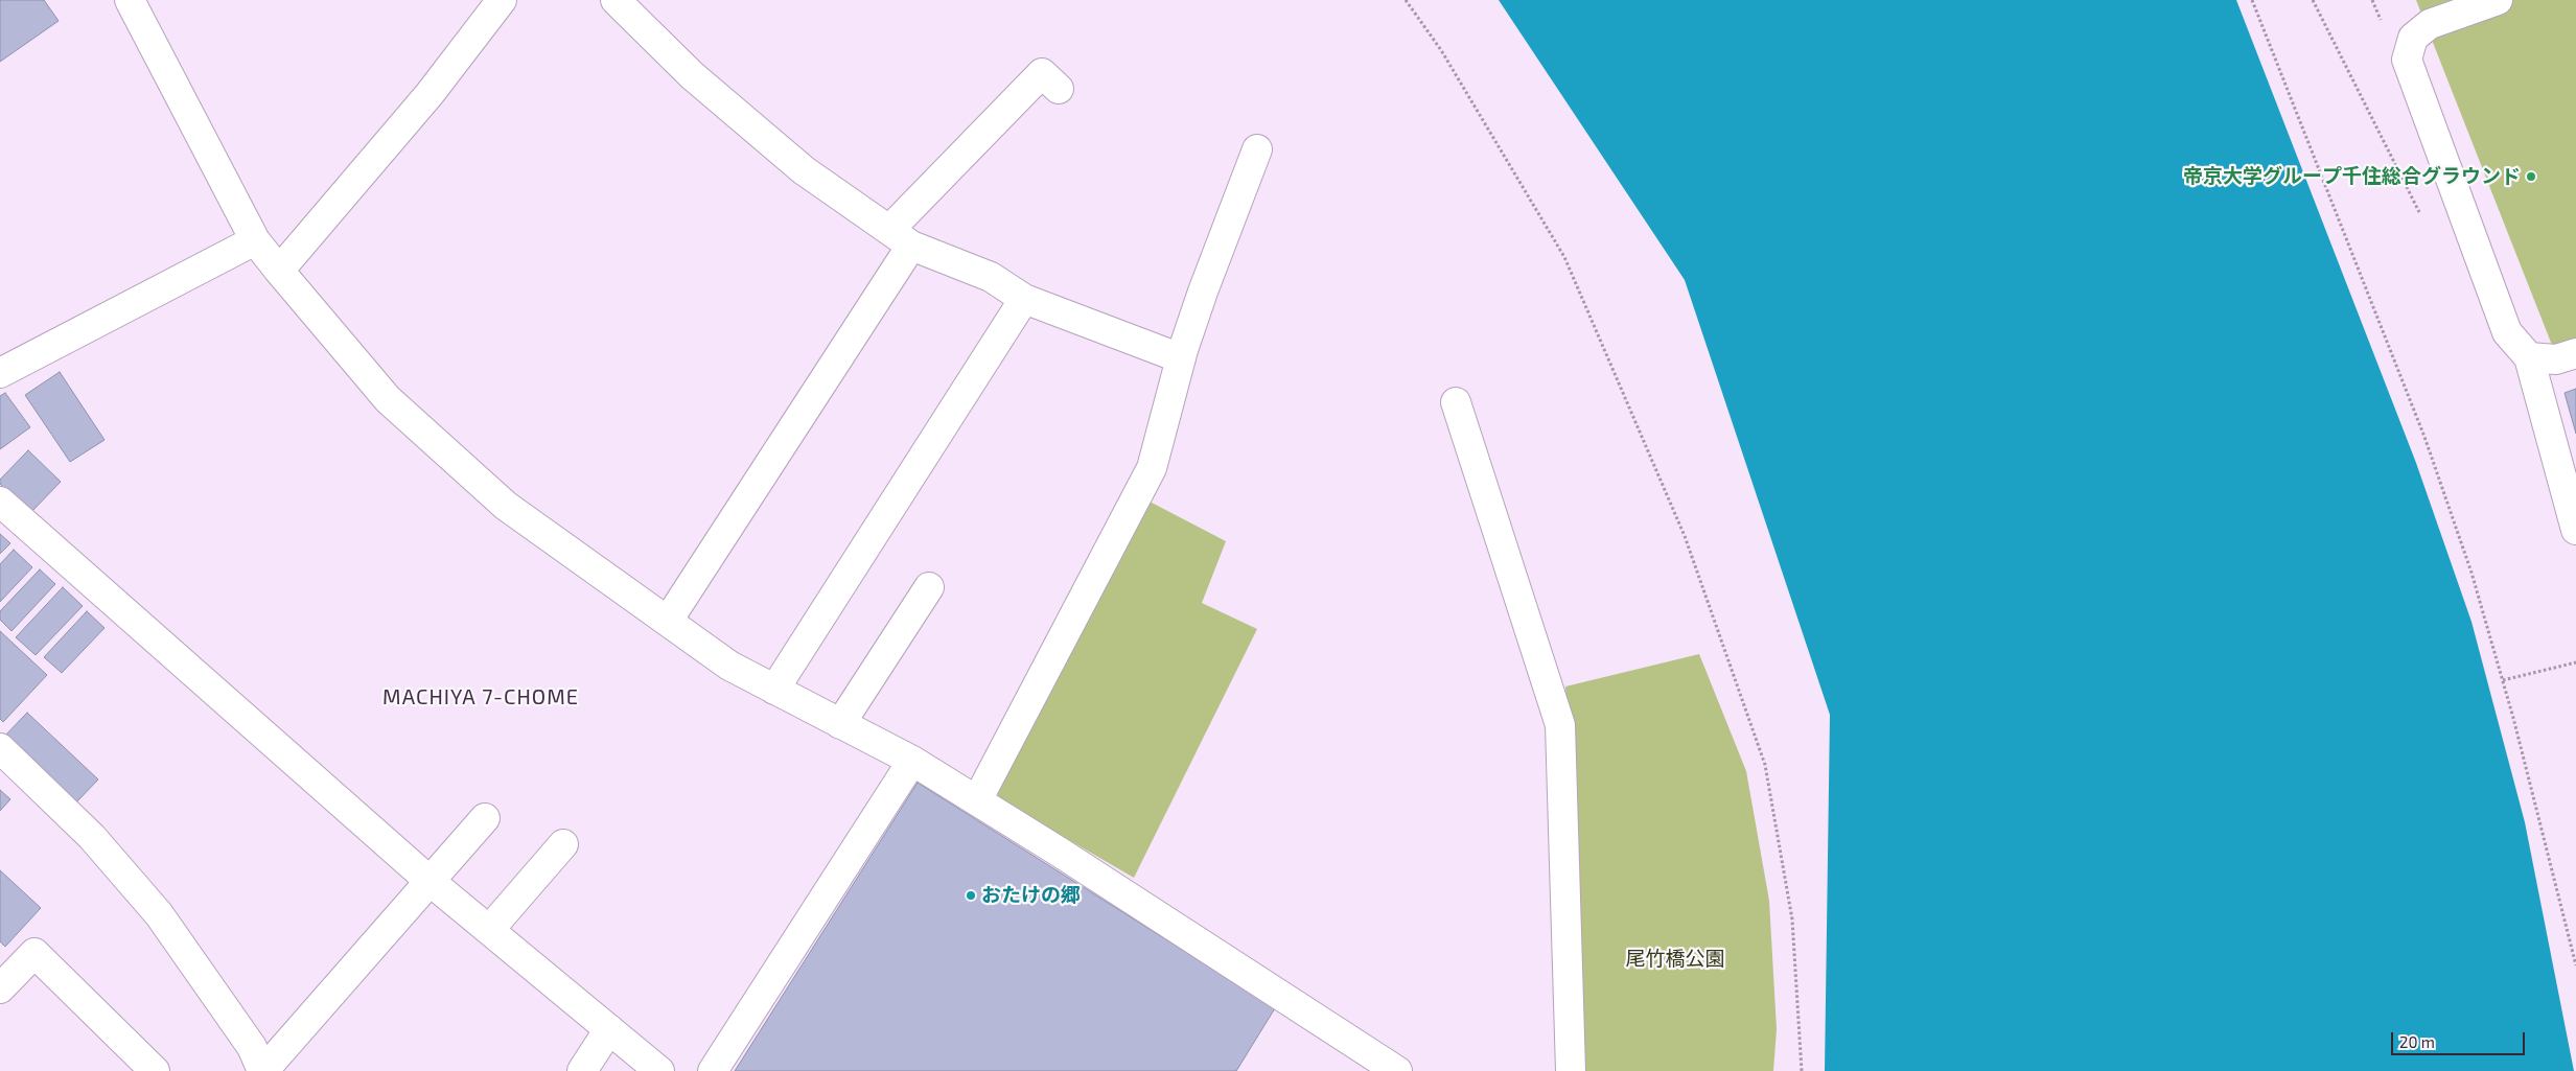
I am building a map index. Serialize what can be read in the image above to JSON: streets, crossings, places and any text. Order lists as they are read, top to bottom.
{
  "districts": ["MACHIYA 7-CHOME"],
  "parks": ["尾竹橋公園"],
  "places": ["帝京大学グループ千住総合グラウンド", "おたけの郷"],
  "scale_bar": "20 m"
}
